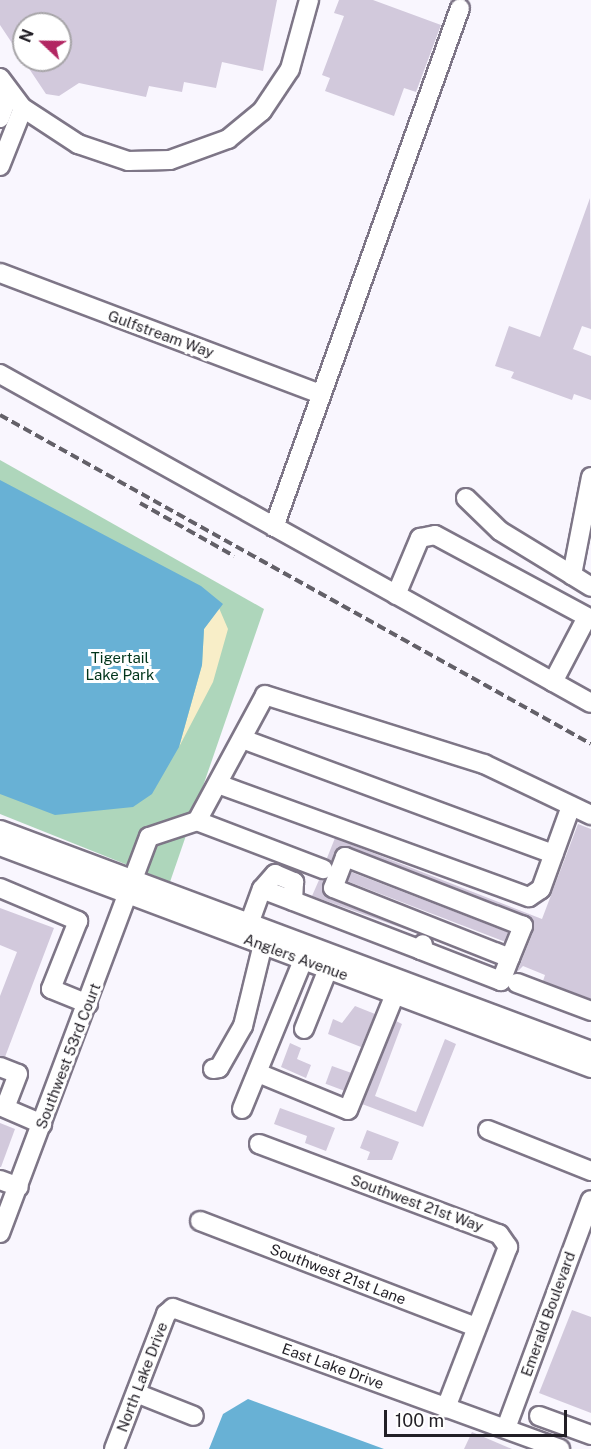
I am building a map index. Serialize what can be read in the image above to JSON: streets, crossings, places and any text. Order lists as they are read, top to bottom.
{
  "streets": {
    "street": [
      "Gulfstream Way",
      "Anglers Avenue",
      "Southwest 53rd Court",
      "Southwest 21st Way",
      "Southwest 21st Lane",
      "Emerald Boulevard",
      "East Lake Drive",
      "North Lake Drive"
    ]
  },
  "crossings": [
    ["Anglers Avenue", "Southwest 53rd Court"],
    ["Southwest 21st Way", "Southwest 21st Lane"],
    ["Southwest 21st Way", "East Lake Drive"],
    ["Emerald Boulevard", "East Lake Drive"],
    ["East Lake Drive", "North Lake Drive"]
  ],
  "parks": ["Tigertail Lake Park"],
  "scale_bar": "100 m",
  "north": "left"
}
